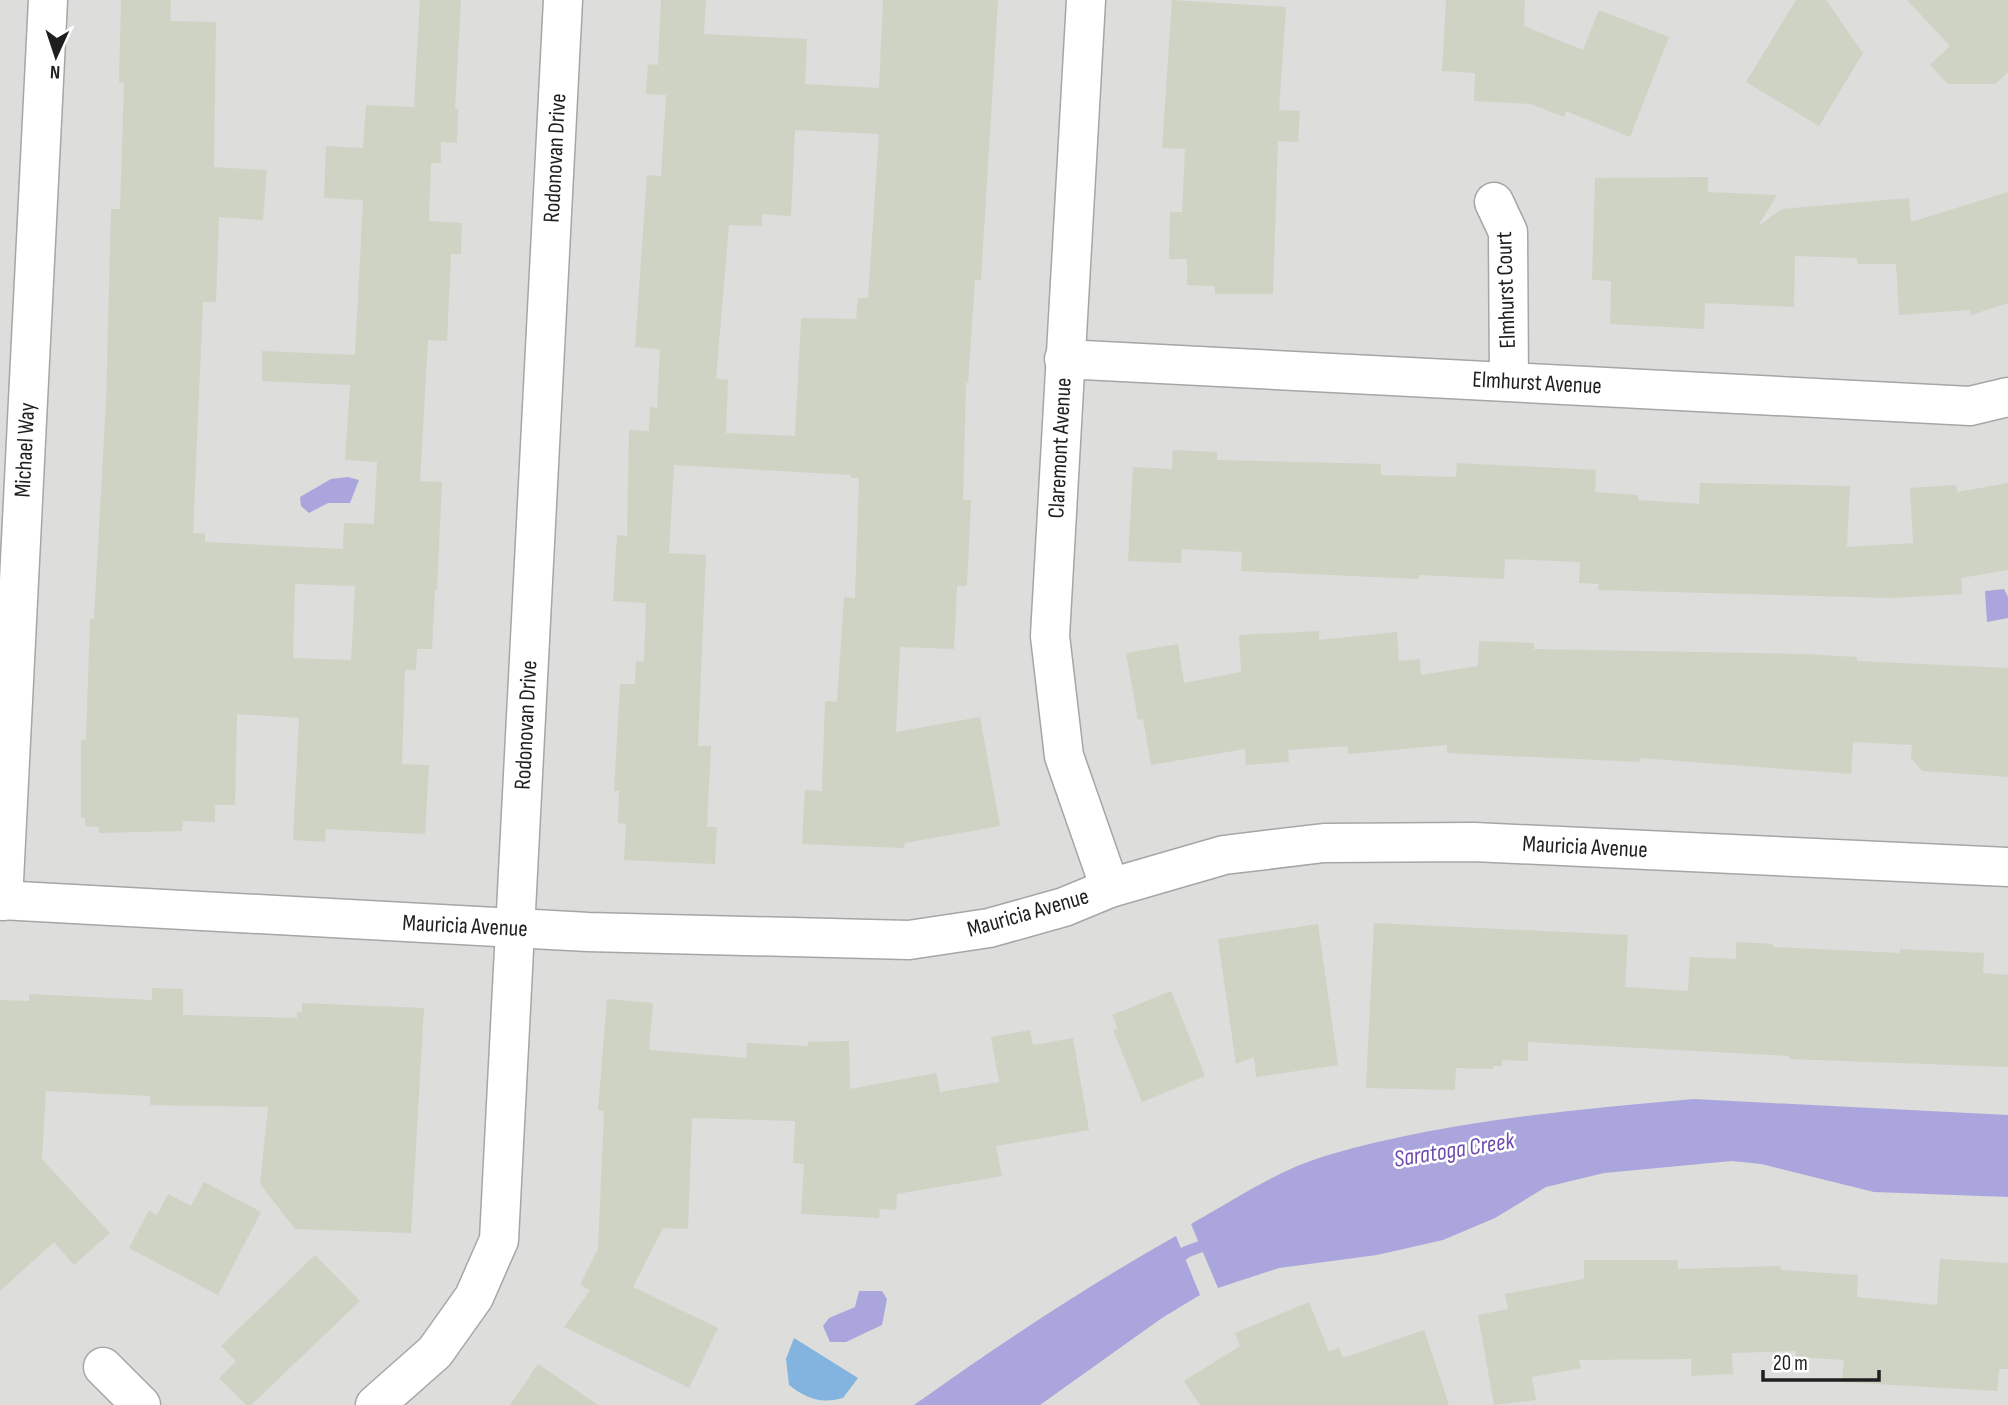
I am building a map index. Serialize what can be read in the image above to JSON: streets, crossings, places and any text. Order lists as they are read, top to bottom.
{
  "streets": {
    "street": [
      "Rodonovan Drive",
      "Elmhurst Court",
      "Elmhurst Avenue",
      "Claremont Avenue",
      "Michael Way",
      "Mauricia Avenue"
    ]
  },
  "crossings": [
    ["Rodonovan Drive", "Mauricia Avenue"],
    ["Elmhurst Court", "Elmhurst Avenue"],
    ["Elmhurst Avenue", "Claremont Avenue"],
    ["Claremont Avenue", "Mauricia Avenue"],
    ["Michael Way", "Mauricia Avenue"]
  ],
  "water": ["Saratoga Creek"],
  "scale_bar": "20 m",
  "north": "bottom"
}
